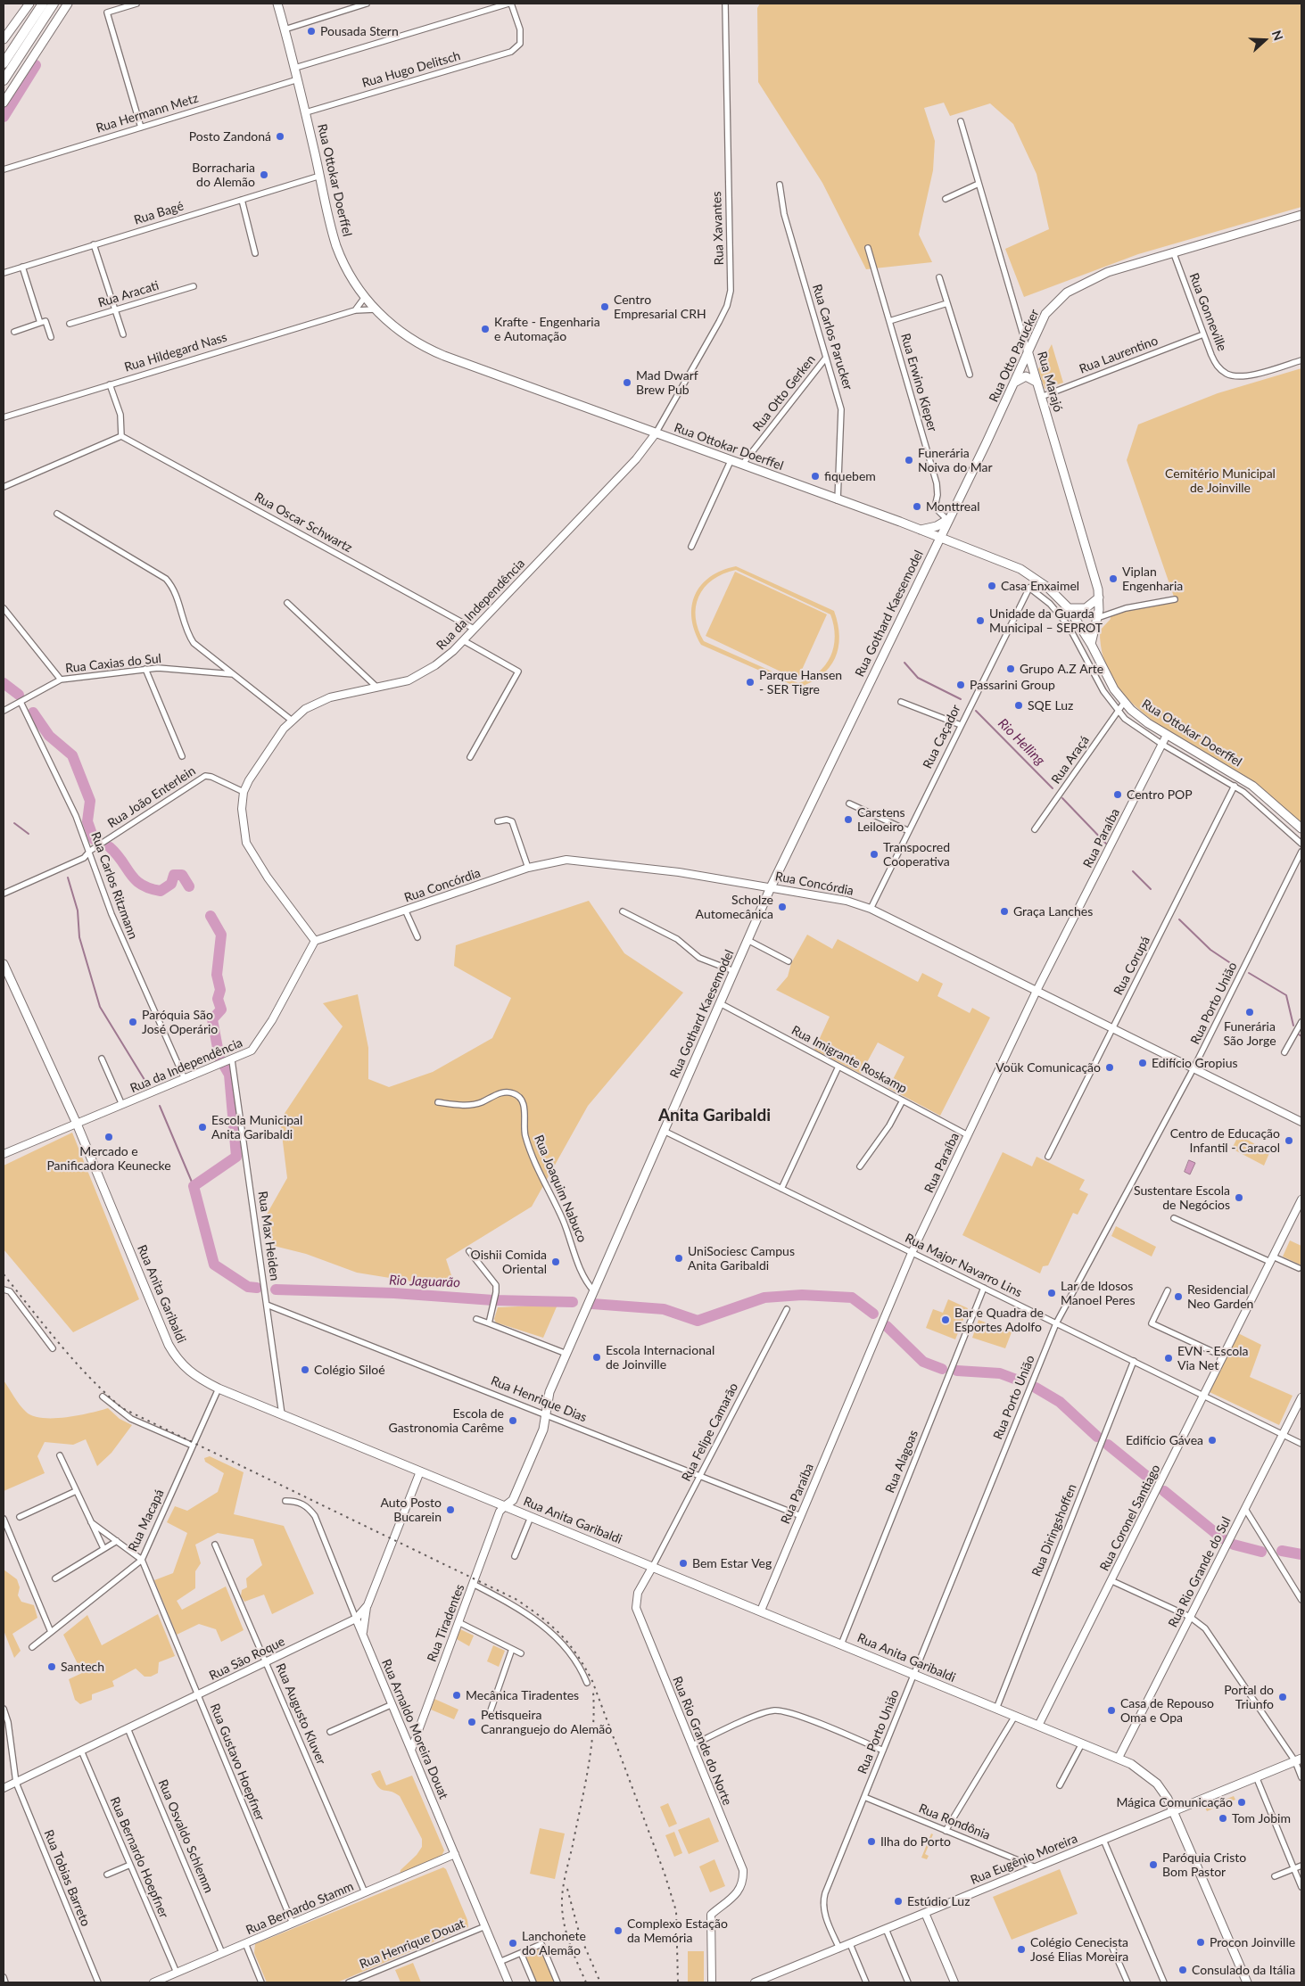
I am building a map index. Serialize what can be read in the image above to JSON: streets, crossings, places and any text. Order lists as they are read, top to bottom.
{
  "streets": {
    "main road": [
      "Rua Ottokar Doerffel",
      "Rua Otto Parucker",
      "Rua Marajó",
      "Rua Gothard Kaesemodel",
      "Rua Anita Garibaldi",
      "Rua Eugênio Moreira"
    ],
    "street": [
      "Rua Hugo Delitsch",
      "Rua Hermann Metz",
      "Rua Bagé",
      "Rua Xavantes",
      "Rua Aracati",
      "Rua Gonneville",
      "Rua Carlos Parucker",
      "Rua Hildegard Nass",
      "Rua Laurentino",
      "Rua Erwino Kieper",
      "Rua Otto Gerken",
      "Rua Oscar Schwartz",
      "Rua da Independência",
      "Rua Caxias do Sul",
      "Rua Caçador",
      "Rua Araçá",
      "Rua João Enterlein",
      "Rua Paraíba",
      "Rua Concórdia",
      "Rua Carlos Ritzmann",
      "Rua Corupá",
      "Rua Porto União",
      "Rua Imigrante Roskamp",
      "Rua Joaquim Nabuco",
      "Rua Max Heiden",
      "Rua Major Navarro Lins",
      "Rua Henrique Dias",
      "Rua Felipe Camarão",
      "Rua Alagoas",
      "Rua Coronel Santiago",
      "Rua Macapá",
      "Rua Diringshoffen",
      "Rua Rio Grande do Sul",
      "Rua Tiradentes",
      "Rua São Roque",
      "Rua Augusto Kluver",
      "Rua Arnaldo Moreira Douat",
      "Rua Rio Grande do Norte",
      "Rua Gustavo Hoepfner",
      "Rua Rondônia",
      "Rua Osvaldo Schlemm",
      "Rua Bernardo Hoepfner",
      "Rua Tobias Barreto",
      "Rua Bernardo Stamm",
      "Rua Henrique Douat"
    ]
  },
  "crossings": [
    ["Rua Hugo Delitsch", "Rua Ottokar Doerffel"],
    ["Rua Hermann Metz", "Rua Ottokar Doerffel"],
    ["Rua Ottokar Doerffel", "Rua Bagé"],
    ["Rua Ottokar Doerffel", "Rua Xavantes"],
    ["Rua Ottokar Doerffel", "Rua Carlos Parucker"],
    ["Rua Ottokar Doerffel", "Rua Hildegard Nass"],
    ["Rua Ottokar Doerffel", "Rua Otto Parucker"],
    ["Rua Ottokar Doerffel", "Rua Marajó"],
    ["Rua Ottokar Doerffel", "Rua Otto Gerken"],
    ["Rua Ottokar Doerffel", "Rua da Independência"],
    ["Rua Ottokar Doerffel", "Rua Gothard Kaesemodel"],
    ["Rua Ottokar Doerffel", "Rua Araçá"],
    ["Rua Ottokar Doerffel", "Rua Paraíba"],
    ["Rua Xavantes", "Rua da Independência"],
    ["Rua Gonneville", "Rua Laurentino"],
    ["Rua Gonneville", "Rua Otto Parucker"],
    ["Rua Carlos Parucker", "Rua Otto Gerken"],
    ["Rua Laurentino", "Rua Marajó"],
    ["Rua Otto Parucker", "Rua Marajó"],
    ["Rua Otto Parucker", "Rua Erwino Kieper"],
    ["Rua Otto Parucker", "Rua Gothard Kaesemodel"],
    ["Rua Oscar Schwartz", "Rua da Independência"],
    ["Rua da Independência", "Rua João Enterlein"],
    ["Rua da Independência", "Rua Concórdia"],
    ["Rua da Independência", "Rua Carlos Ritzmann"],
    ["Rua da Independência", "Rua Max Heiden"],
    ["Rua da Independência", "Rua Anita Garibaldi"],
    ["Rua Gothard Kaesemodel", "Rua Concórdia"],
    ["Rua Gothard Kaesemodel", "Rua Imigrante Roskamp"],
    ["Rua Gothard Kaesemodel", "Rua Joaquim Nabuco"],
    ["Rua Gothard Kaesemodel", "Rua Major Navarro Lins"],
    ["Rua Gothard Kaesemodel", "Rua Anita Garibaldi"],
    ["Rua Gothard Kaesemodel", "Rua Henrique Dias"],
    ["Rua Gothard Kaesemodel", "Rua Tiradentes"],
    ["Rua Caxias do Sul", "Rua Carlos Ritzmann"],
    ["Rua Caçador", "Rua Concórdia"],
    ["Rua João Enterlein", "Rua Carlos Ritzmann"],
    ["Rua Paraíba", "Rua Concórdia"],
    ["Rua Paraíba", "Rua Imigrante Roskamp"],
    ["Rua Paraíba", "Rua Major Navarro Lins"],
    ["Rua Paraíba", "Rua Anita Garibaldi"],
    ["Rua Paraíba", "Rua Henrique Dias"],
    ["Rua Concórdia", "Rua Corupá"],
    ["Rua Concórdia", "Rua Porto União"],
    ["Rua Porto União", "Rua Major Navarro Lins"],
    ["Rua Porto União", "Rua Anita Garibaldi"],
    ["Rua Porto União", "Rua Rondônia"],
    ["Rua Porto União", "Rua Eugênio Moreira"],
    ["Rua Max Heiden", "Rua Anita Garibaldi"],
    ["Rua Max Heiden", "Rua Henrique Dias"],
    ["Rua Major Navarro Lins", "Rua Alagoas"],
    ["Rua Major Navarro Lins", "Rua Coronel Santiago"],
    ["Rua Major Navarro Lins", "Rua Diringshoffen"],
    ["Rua Major Navarro Lins", "Rua Rio Grande do Sul"],
    ["Rua Anita Garibaldi", "Rua Felipe Camarão"],
    ["Rua Anita Garibaldi", "Rua Alagoas"],
    ["Rua Anita Garibaldi", "Rua Coronel Santiago"],
    ["Rua Anita Garibaldi", "Rua Macapá"],
    ["Rua Anita Garibaldi", "Rua Diringshoffen"],
    ["Rua Anita Garibaldi", "Rua Rio Grande do Sul"],
    ["Rua Anita Garibaldi", "Rua Tiradentes"],
    ["Rua Anita Garibaldi", "Rua São Roque"],
    ["Rua Anita Garibaldi", "Rua Rio Grande do Norte"],
    ["Rua Anita Garibaldi", "Rua Eugênio Moreira"],
    ["Rua Henrique Dias", "Rua Felipe Camarão"],
    ["Rua Felipe Camarão", "Rua Rio Grande do Norte"],
    ["Rua Macapá", "Rua Gustavo Hoepfner"],
    ["Rua Tiradentes", "Rua Arnaldo Moreira Douat"],
    ["Rua São Roque", "Rua Augusto Kluver"],
    ["Rua São Roque", "Rua Arnaldo Moreira Douat"],
    ["Rua São Roque", "Rua Gustavo Hoepfner"],
    ["Rua São Roque", "Rua Osvaldo Schlemm"],
    ["Rua São Roque", "Rua Bernardo Hoepfner"],
    ["Rua São Roque", "Rua Tobias Barreto"],
    ["Rua Augusto Kluver", "Rua Bernardo Stamm"],
    ["Rua Arnaldo Moreira Douat", "Rua Bernardo Stamm"],
    ["Rua Arnaldo Moreira Douat", "Rua Henrique Douat"],
    ["Rua Gustavo Hoepfner", "Rua Bernardo Stamm"],
    ["Rua Rondônia", "Rua Eugênio Moreira"],
    ["Rua Osvaldo Schlemm", "Rua Bernardo Stamm"],
    ["Rua Bernardo Hoepfner", "Rua Bernardo Stamm"]
  ],
  "districts": ["Anita Garibaldi"],
  "water": ["Rio Helling", "Rio Jaguarão"],
  "parks": ["Cemitério Municipal de Joinville"],
  "places": [
    "Pousada Stern",
    "Posto Zandoná",
    "Borracharia do Alemão",
    "Centro Empresarial CRH",
    "Krafte - Engenharia e Automação",
    "Mad Dwarf Brew Pub",
    "Funerária Noiva do Mar",
    "fiquebem",
    "Monttreal",
    "Viplan Engenharia",
    "Casa Enxaimel",
    "Unidade da Guarda Municipal – SEPROT",
    "Grupo A.Z Arte",
    "Parque Hansen - SER Tigre",
    "Passarini Group",
    "SQE Luz",
    "Centro POP",
    "Carstens Leiloeiro",
    "Transpocred Cooperativa",
    "Scholze Automecânica",
    "Graça Lanches",
    "Funerária São Jorge",
    "Paróquia São José Operário",
    "Edifício Gropius",
    "Voük Comunicação",
    "Escola Municipal Anita Garibaldi",
    "Mercado e Panificadora Keunecke",
    "Centro de Educação Infantil - Caracol",
    "Sustentare Escola de Negócios",
    "UniSociesc Campus Anita Garibaldi",
    "Oishii Comida Oriental",
    "Lar de Idosos Manoel Peres",
    "Residencial Neo Garden",
    "Bar e Quadra de Esportes Adolfo",
    "Escola Internacional de Joinville",
    "EVN - Escola Via Net",
    "Colégio Siloé",
    "Escola de Gastronomia Carême",
    "Edifício Gávea",
    "Auto Posto Bucarein",
    "Bem Estar Veg",
    "Santech",
    "Mecânica Tiradentes",
    "Portal do Triunfo",
    "Casa de Repouso Oma e Opa",
    "Petisqueira Canranguejo do Alemão",
    "Mágica Comunicação",
    "Tom Jobim",
    "Ilha do Porto",
    "Paróquia Cristo Bom Pastor",
    "Estúdio Luz",
    "Complexo Estação da Memória",
    "Procon Joinville",
    "Lanchonete do Alemão",
    "Colégio Cenecista José Elias Moreira",
    "Consulado da Itália"
  ],
  "north": "right"
}
